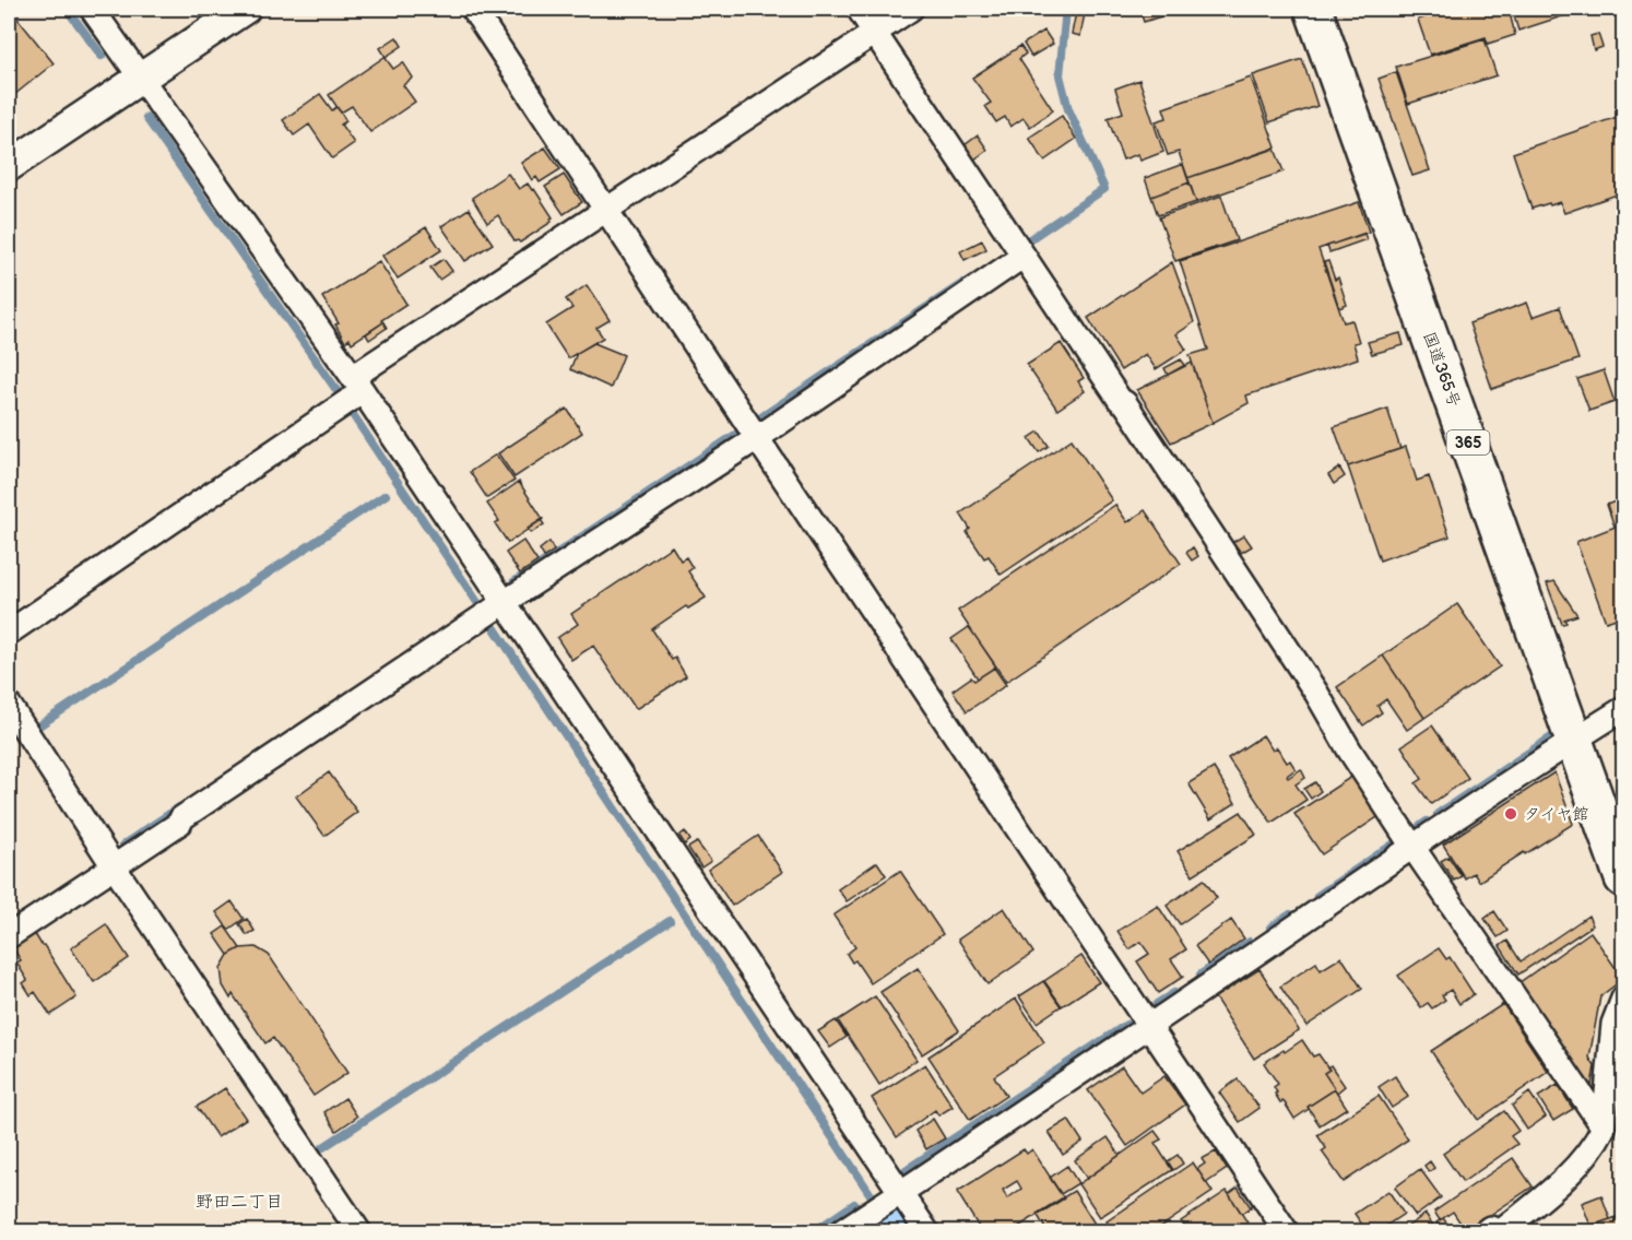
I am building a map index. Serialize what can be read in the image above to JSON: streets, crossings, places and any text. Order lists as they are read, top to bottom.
{
  "streets": {
    "highway": ["国道365号", "365"]
  },
  "districts": ["野田二丁目"],
  "places": ["タイヤ館"]
}
